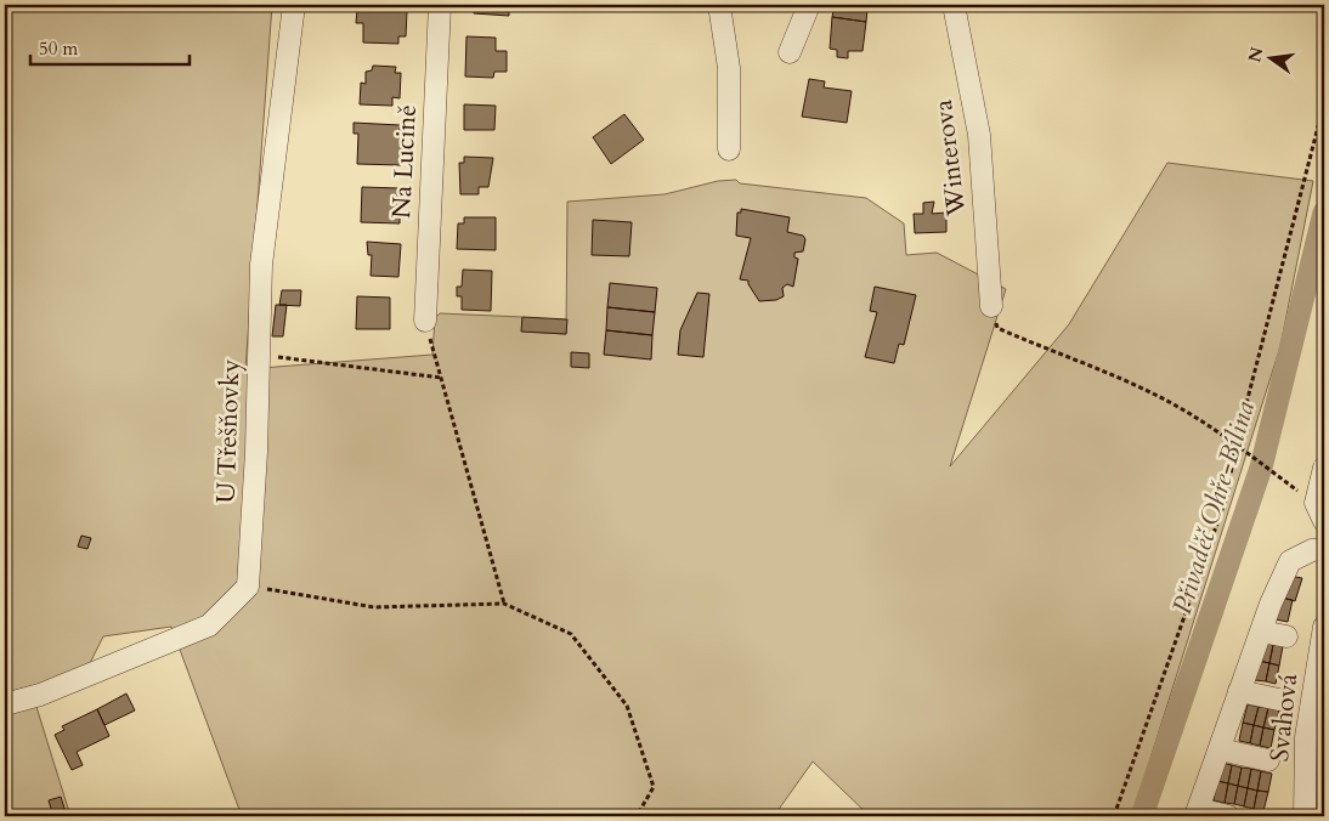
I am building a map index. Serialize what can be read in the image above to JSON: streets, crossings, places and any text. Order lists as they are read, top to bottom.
{
  "streets": {
    "street": [
      "Winterova",
      "Na Lucině",
      "U Třešňovky",
      "Svahová"
    ]
  },
  "water": ["Přivaděč Ohře-Bílina"],
  "scale_bar": "50 m",
  "north": "left"
}
